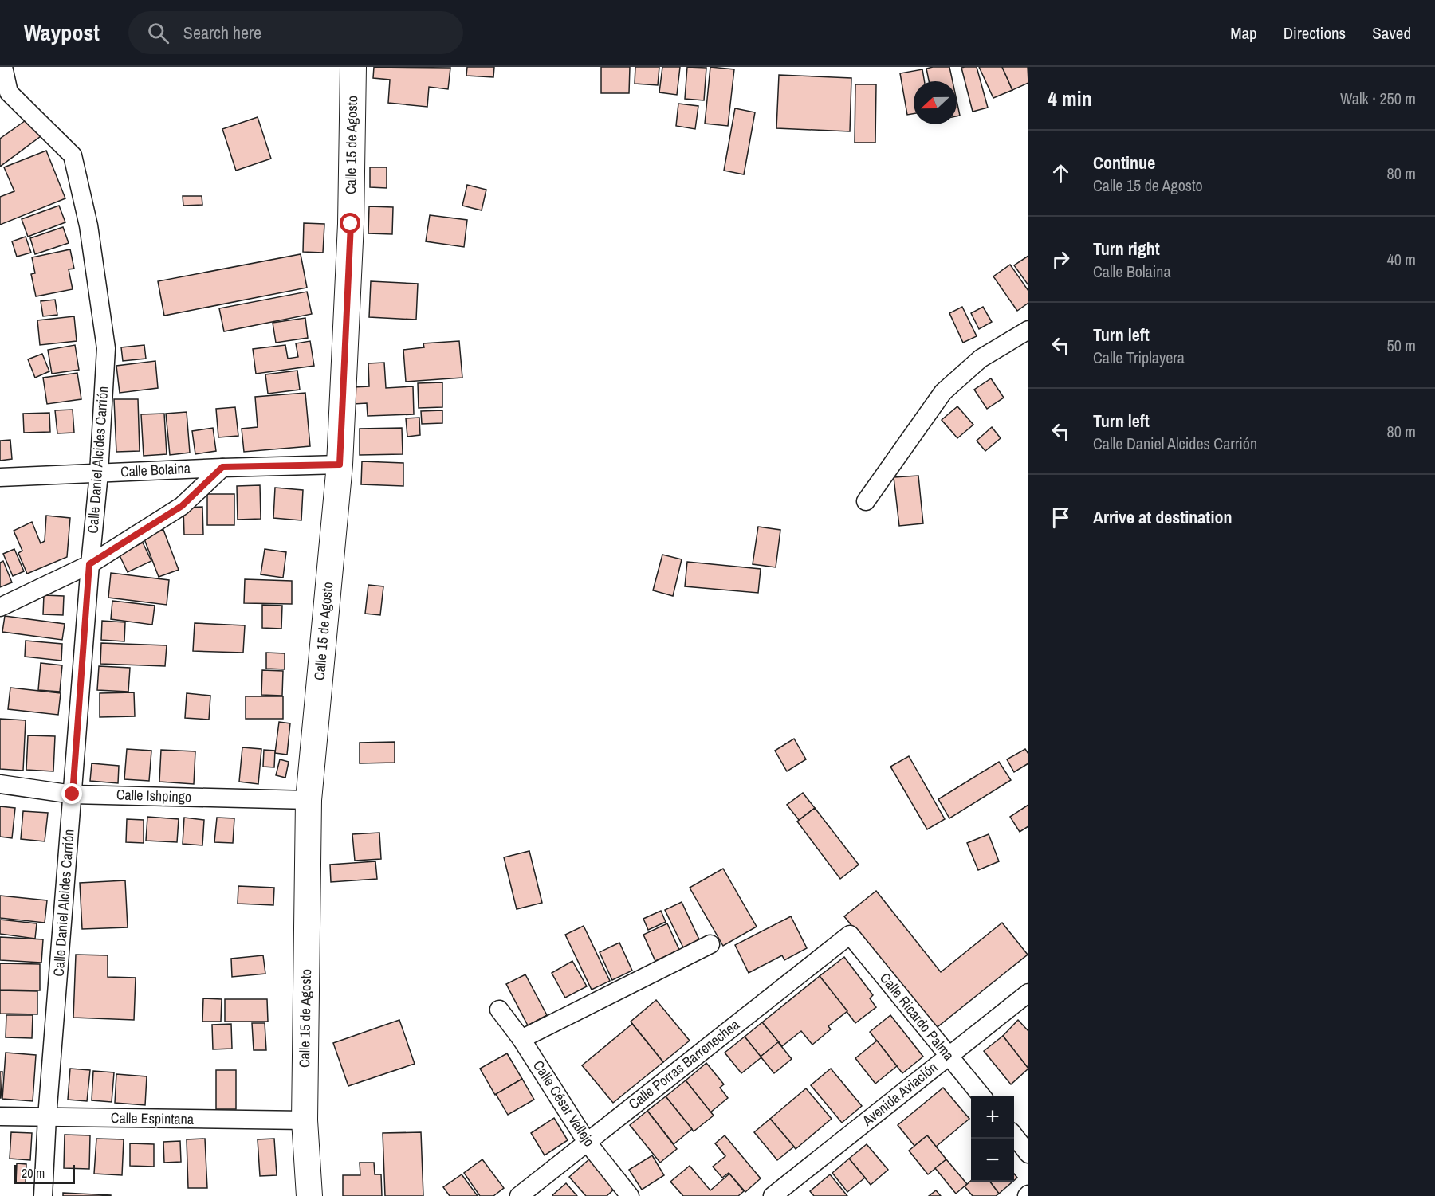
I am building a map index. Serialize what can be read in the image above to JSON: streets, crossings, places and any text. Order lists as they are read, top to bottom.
{
  "streets": {
    "street": [
      "Calle 15 de Agosto",
      "Calle Daniel Alcides Carrión",
      "Calle Bolaina",
      "Calle Ishpingo",
      "Calle Ricardo Palma",
      "Calle Porras Barrenechea",
      "Avenida Aviación",
      "Calle César Vallejo",
      "Calle Espintana"
    ]
  },
  "crossings": [
    ["Calle 15 de Agosto", "Calle Bolaina"],
    ["Calle 15 de Agosto", "Calle Ishpingo"],
    ["Calle 15 de Agosto", "Calle Espintana"],
    ["Calle Daniel Alcides Carrión", "Calle Bolaina"],
    ["Calle Daniel Alcides Carrión", "Calle Ishpingo"],
    ["Calle Daniel Alcides Carrión", "Calle Espintana"],
    ["Calle Ricardo Palma", "Calle Porras Barrenechea"],
    ["Calle Ricardo Palma", "Avenida Aviación"],
    ["Calle Porras Barrenechea", "Calle César Vallejo"]
  ],
  "scale_bar": "20 m",
  "north": "left",
  "page": {
    "header": "Waypost",
    "search": "Search here",
    "nav": ["Map", "Directions", "Saved"],
    "heading": ["4 min", "Walk · 250 m"],
    "list": [
      ["Continue", "Calle 15 de Agosto", "80 m"],
      ["Turn right", "Calle Bolaina", "40 m"],
      ["Turn left", "Calle Triplayera", "50 m"],
      ["Turn left", "Calle Daniel Alcides Carrión", "80 m"],
      "Arrive at destination"
    ],
    "map_buttons": ["+", "−"],
    "scale": "20 m"
  }
}
